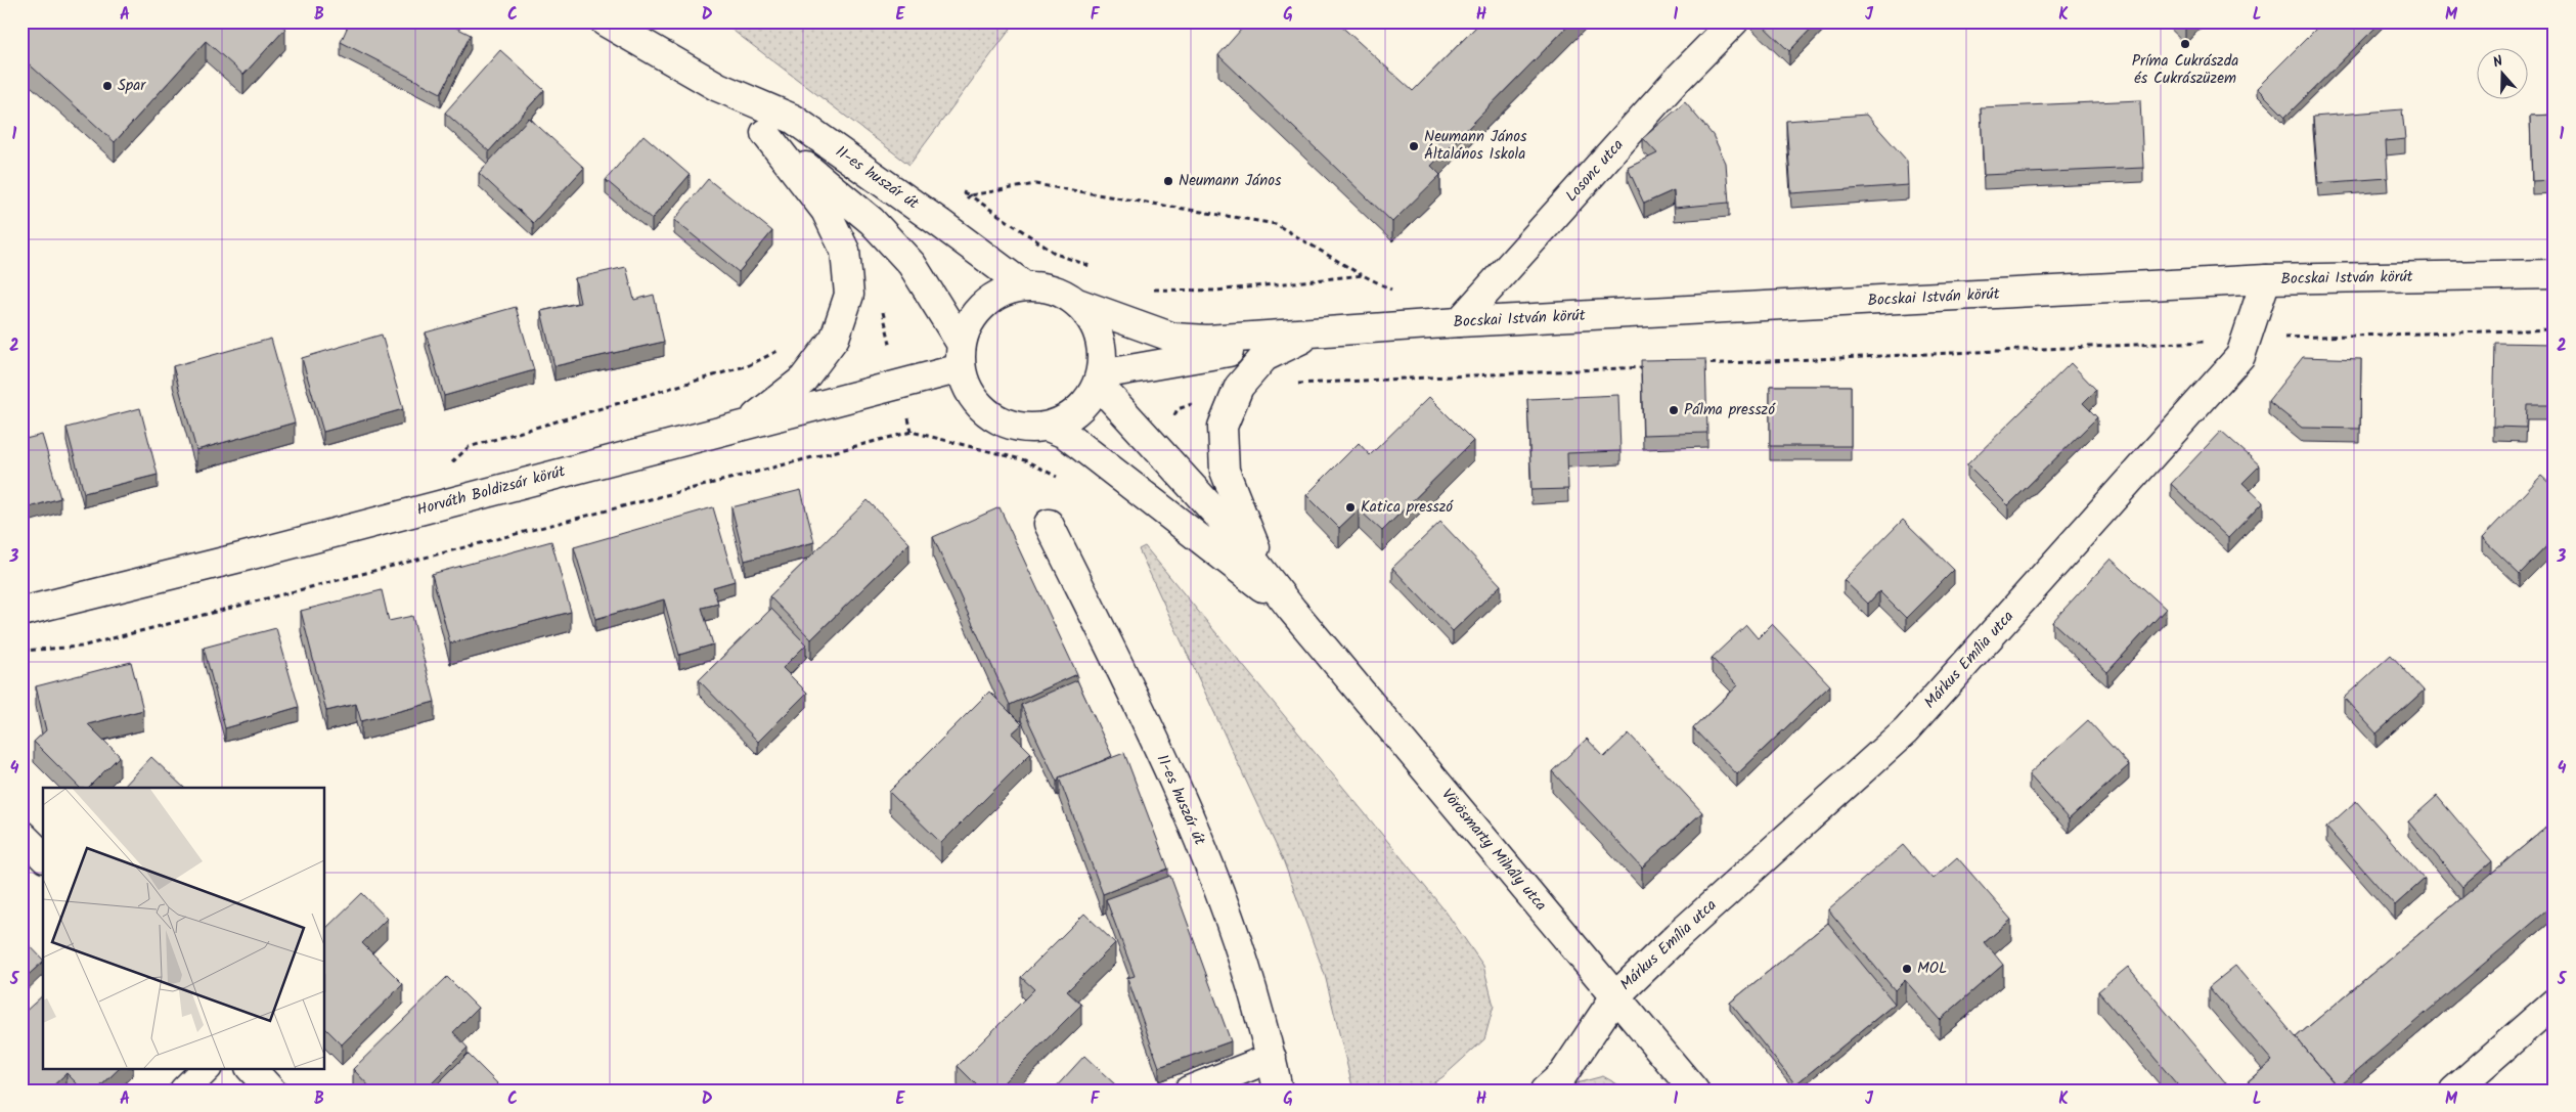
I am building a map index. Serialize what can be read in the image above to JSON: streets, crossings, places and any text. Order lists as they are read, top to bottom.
{
  "streets": {
    "street": [
      "Losonc utca",
      "11-es huszár út",
      "Bocskai István körút",
      "Horváth Boldizsár körút",
      "Márkus Emília utca",
      "Vörösmarty Mihály utca"
    ]
  },
  "crossings": [
    ["Losonc utca", "Bocskai István körút"],
    ["11-es huszár út", "Bocskai István körút"],
    ["11-es huszár út", "Horváth Boldizsár körút"],
    ["Bocskai István körút", "Horváth Boldizsár körút"],
    ["Bocskai István körút", "Márkus Emília utca"],
    ["Márkus Emília utca", "Vörösmarty Mihály utca"]
  ],
  "places": [
    "Príma Cukrászda és Cukrászüzem",
    "Spar",
    "Neumann János Általános Iskola",
    "Neumann János",
    "Pálma presszó",
    "Katica presszó",
    "MOL"
  ],
  "north": "top",
  "grid": {
    "columns": [
      "A",
      "B",
      "C",
      "D",
      "E",
      "F",
      "G",
      "H",
      "I",
      "J",
      "K",
      "L",
      "M"
    ],
    "rows": [
      "1",
      "2",
      "3",
      "4",
      "5"
    ]
  }
}
